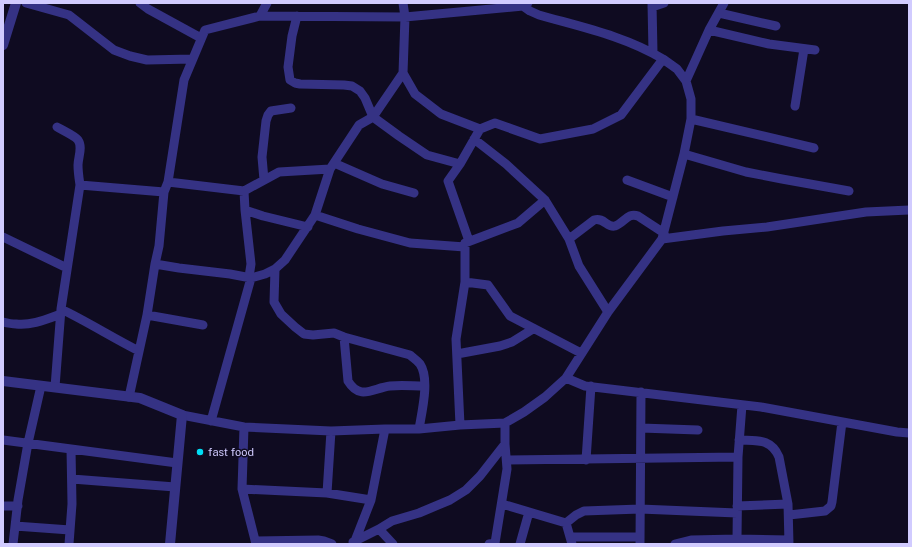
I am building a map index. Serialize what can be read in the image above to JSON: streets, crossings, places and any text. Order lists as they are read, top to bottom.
{
  "places": ["fast food"]
}
